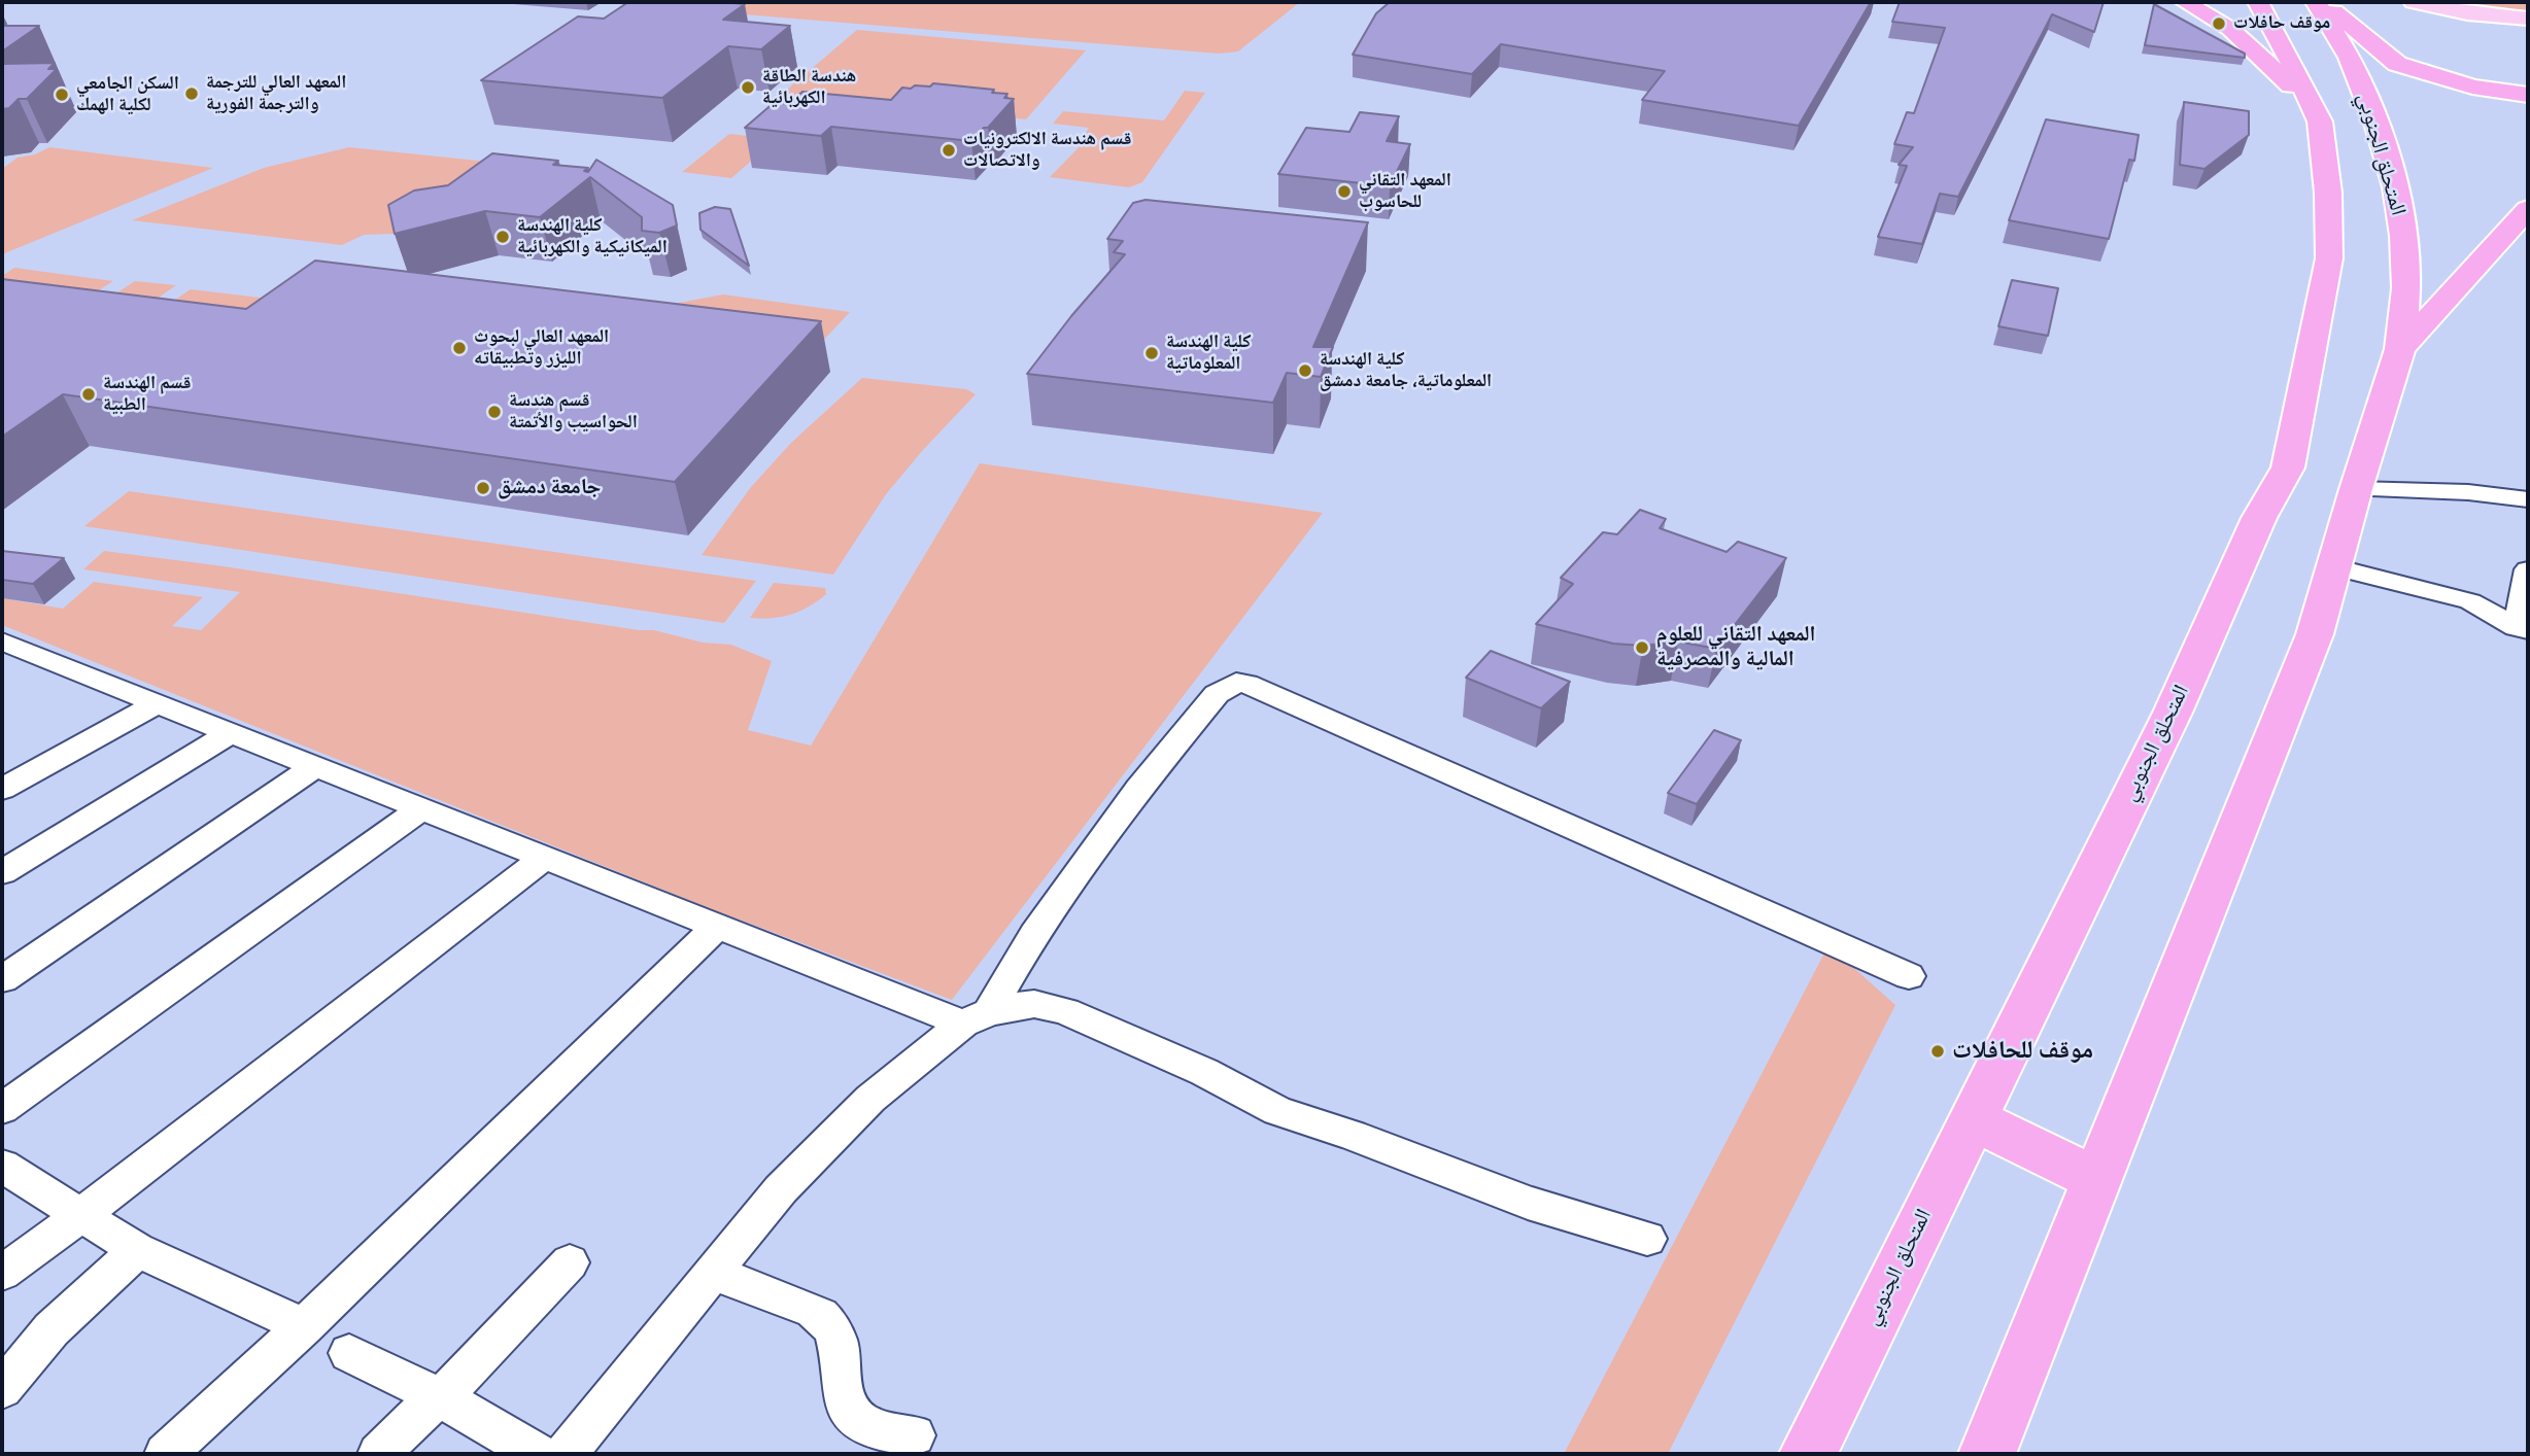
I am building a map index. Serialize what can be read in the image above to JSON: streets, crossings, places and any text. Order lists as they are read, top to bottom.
{
  "streets": {
    "highway": ["المتحلق الجنوبي"]
  },
  "places": [
    "موقف حافلات",
    "هندسة الطاقة الكهربائية",
    "المعهد العالي للترجمة والترجمة الفورية",
    "السكن الجامعي لكلية الهمك",
    "قسم هندسة الالكترونيات والاتصالات",
    "المعهد التقاني للحاسوب",
    "كلية الهندسة الميكانيكية والكهربائية",
    "المعهد العالي لبحوث الليزر وتطبيقاته",
    "كلية الهندسة المعلوماتية",
    "كلية الهندسة المعلوماتية، جامعة دمشق",
    "قسم الهندسة الطبية",
    "قسم هندسة الحواسيب والأتمتة",
    "جامعة دمشق",
    "المعهد التقاني للعلوم المالية والمصرفية",
    "موقف للحافلات"
  ]
}
